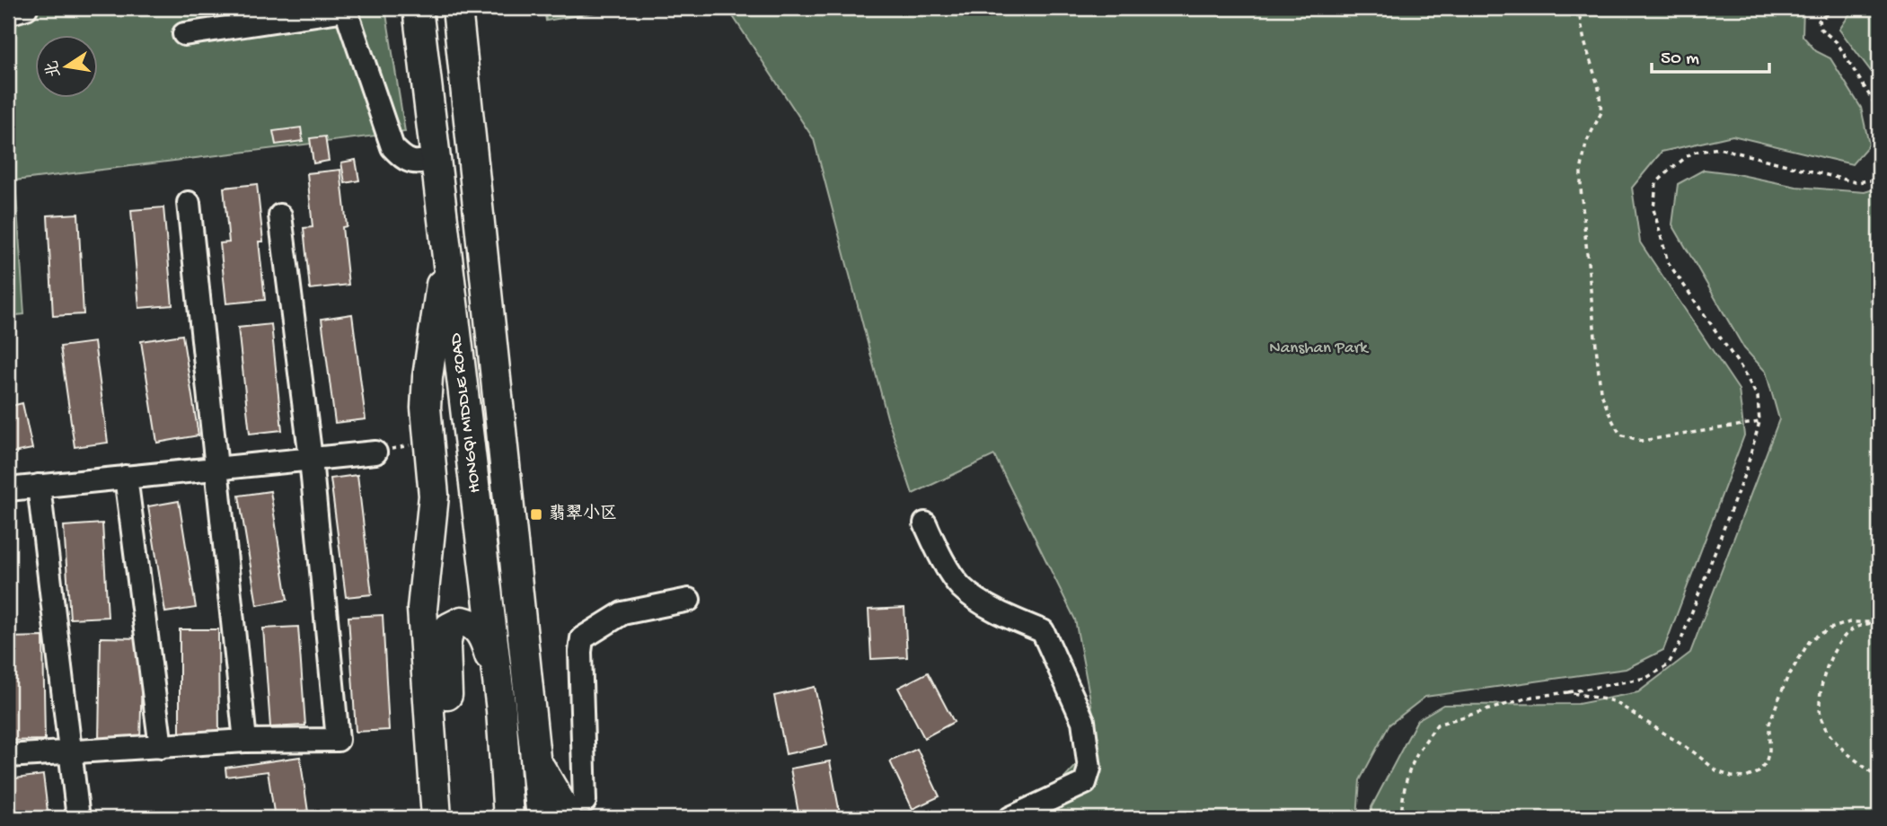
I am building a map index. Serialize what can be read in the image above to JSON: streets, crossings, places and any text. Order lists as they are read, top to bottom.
{
  "streets": {
    "main road": ["HONGQI MIDDLE ROAD"]
  },
  "parks": ["Nanshan Park"],
  "places": {
    "transit": ["翡翠小区"]
  },
  "scale_bar": "50 m",
  "north": "left"
}
